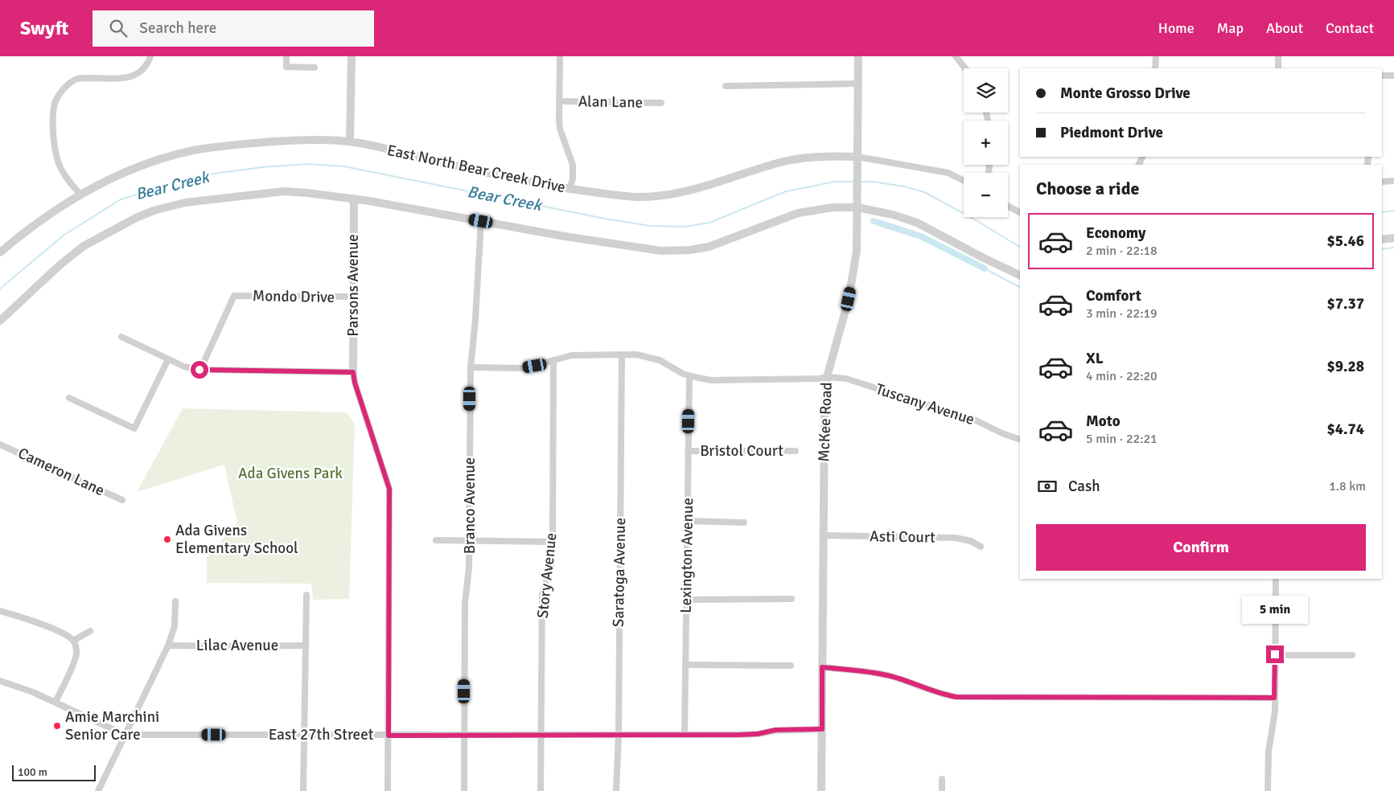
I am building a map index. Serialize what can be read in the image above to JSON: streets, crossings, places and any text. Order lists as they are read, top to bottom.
{
  "streets": {
    "street": [
      "Alan Lane",
      "East North Bear Creek Drive",
      "Parsons Avenue",
      "Mondo Drive",
      "Tuscany Avenue",
      "McKee Road",
      "Bristol Court",
      "Cameron Lane",
      "Branco Avenue",
      "Asti Court",
      "Lexington Avenue",
      "Saratoga Avenue",
      "Story Avenue",
      "Lilac Avenue",
      "East 27th Street"
    ]
  },
  "crossings": [
    ["East North Bear Creek Drive", "McKee Road"],
    ["Parsons Avenue", "Mondo Drive"],
    ["Tuscany Avenue", "McKee Road"],
    ["Tuscany Avenue", "Branco Avenue"],
    ["Tuscany Avenue", "Lexington Avenue"],
    ["Tuscany Avenue", "Saratoga Avenue"],
    ["Tuscany Avenue", "Story Avenue"],
    ["McKee Road", "Asti Court"],
    ["McKee Road", "East 27th Street"],
    ["Bristol Court", "Lexington Avenue"],
    ["Branco Avenue", "East 27th Street"],
    ["Lexington Avenue", "East 27th Street"],
    ["Saratoga Avenue", "East 27th Street"],
    ["Story Avenue", "East 27th Street"]
  ],
  "water": ["Bear Creek"],
  "parks": ["Ada Givens Park"],
  "places": ["Ada Givens Elementary School", "Amie Marchini Senior Care"],
  "scale_bar": "100 m",
  "page": {
    "header": "Swyft",
    "search": "Search here",
    "nav": [
      "Home",
      "Map",
      "About",
      "Contact"
    ],
    "map_buttons": ["+", "−"],
    "banner": ["Monte Grosso Drive", "Piedmont Drive"],
    "heading": "Choose a ride",
    "list": [
      {
        "name": "Economy",
        "note": "2 min · 22:18",
        "value": "$5.46"
      },
      {
        "name": "Comfort",
        "note": "3 min · 22:19",
        "value": "$7.37"
      },
      {
        "name": "XL",
        "note": "4 min · 22:20",
        "value": "$9.28"
      },
      {
        "name": "Moto",
        "note": "5 min · 22:21",
        "value": "$4.74"
      }
    ],
    "pay": ["Cash", "1.8 km"],
    "buttons": "Confirm",
    "bubble": "5 min",
    "scale": "100 m"
  }
}
